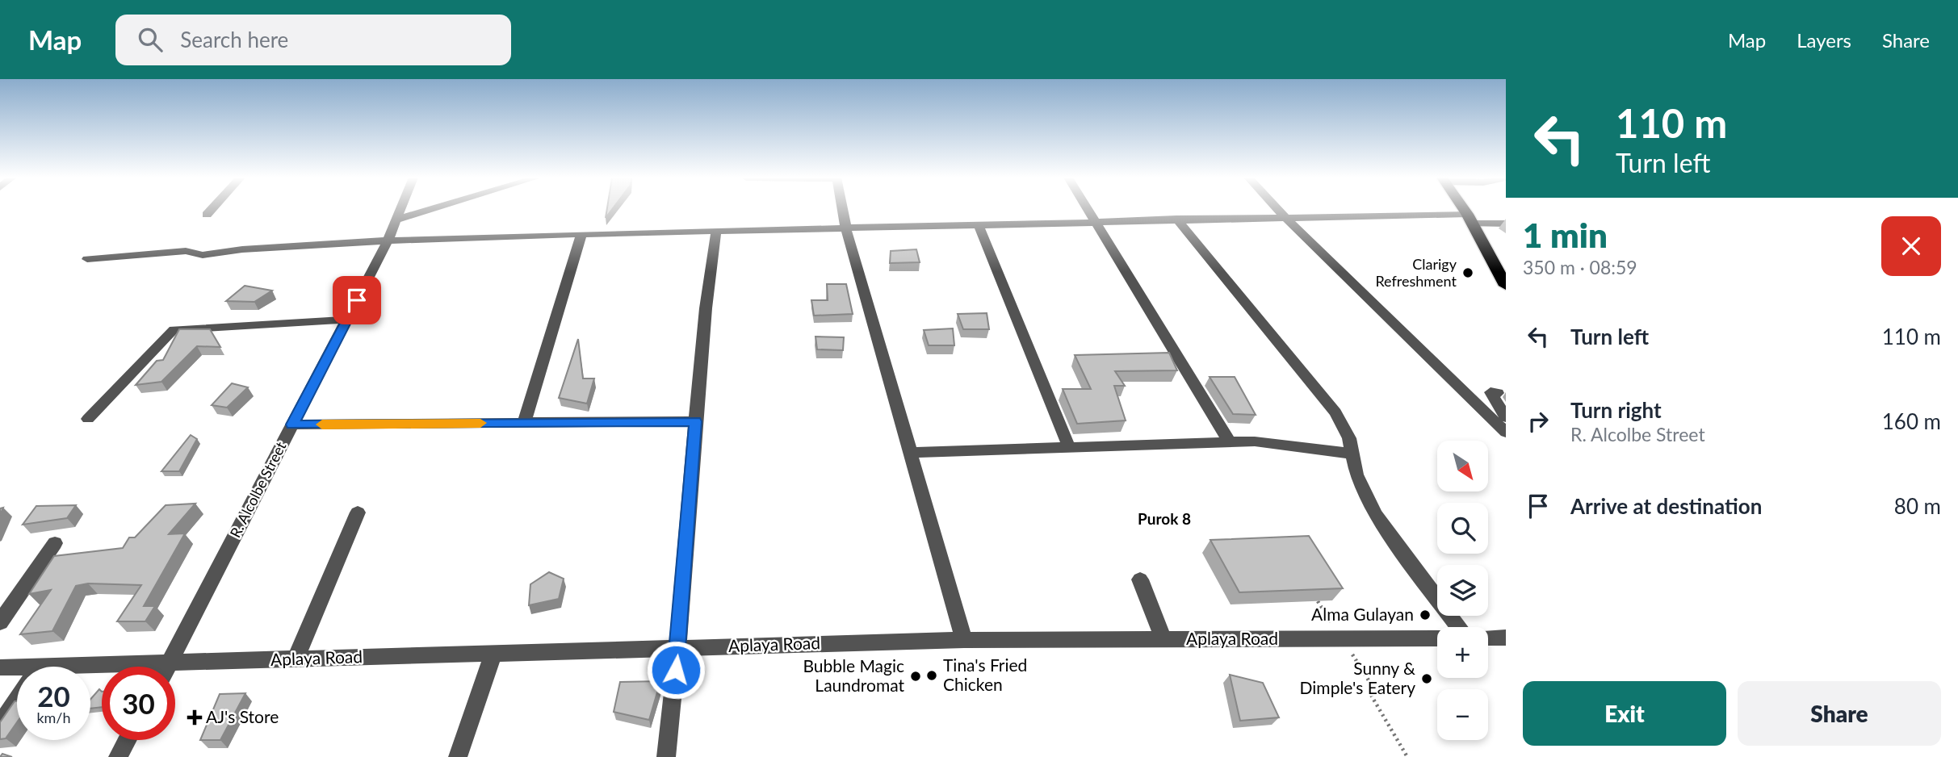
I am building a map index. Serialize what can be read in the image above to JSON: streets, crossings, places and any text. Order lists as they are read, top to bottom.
{
  "streets": {
    "street": ["R. Alcolbe Street", "Aplaya Road"]
  },
  "crossings": [
    ["R. Alcolbe Street", "Aplaya Road"]
  ],
  "districts": ["Purok 8"],
  "places": {
    "other": [
      "Clarigy Refreshment",
      "Alma Gulayan",
      "Tina's Fried Chicken",
      "Bubble Magic Laundromat",
      "Sunny & Dimple's Eatery"
    ],
    "health": ["AJ's Store"]
  },
  "north": "bottom right",
  "page": {
    "header": "Map",
    "search": "Search here",
    "nav": ["Map", "Layers", "Share"],
    "turn": ["110 m", "Turn left"],
    "heading": ["1 min", "350 m · 08:59"],
    "list": [
      {
        "name": "Turn left",
        "value": "110 m"
      },
      {
        "name": "Turn right",
        "note": "R. Alcolbe Street",
        "value": "160 m"
      },
      {
        "name": "Arrive at destination",
        "value": "80 m"
      }
    ],
    "map_buttons": ["+", "−"],
    "speed": "20 km/h",
    "limit": "30",
    "buttons": ["Exit", "Share"]
  }
}
